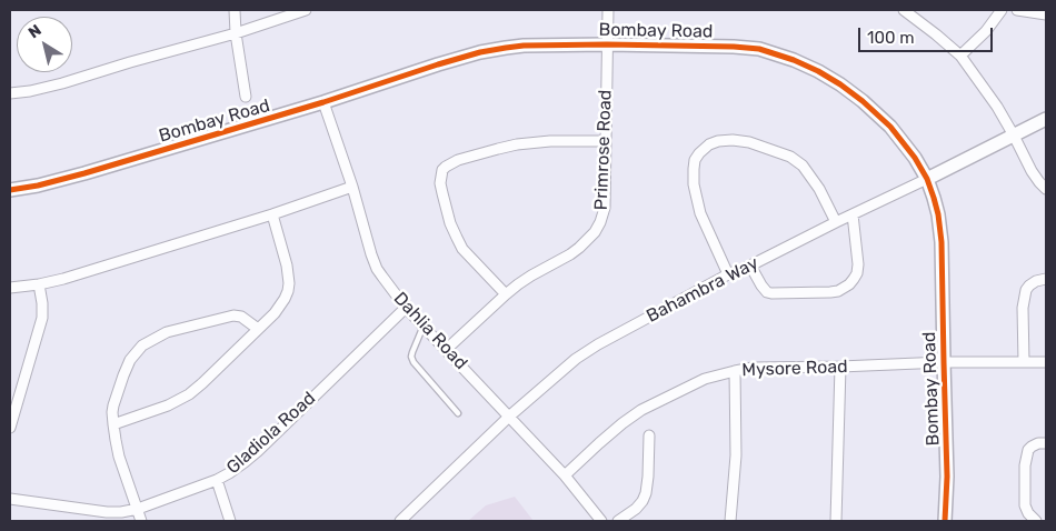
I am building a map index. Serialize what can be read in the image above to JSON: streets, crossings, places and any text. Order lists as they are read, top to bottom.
{
  "streets": {
    "street": [
      "Bombay Road",
      "Primrose Road",
      "Bahambra Way",
      "Dahlia Road",
      "Mysore Road",
      "Gladiola Road"
    ]
  },
  "crossings": [
    ["Bombay Road", "Primrose Road"],
    ["Bombay Road", "Bahambra Way"],
    ["Bombay Road", "Dahlia Road"],
    ["Bombay Road", "Mysore Road"],
    ["Primrose Road", "Dahlia Road"],
    ["Bahambra Way", "Dahlia Road"],
    ["Dahlia Road", "Mysore Road"],
    ["Dahlia Road", "Gladiola Road"]
  ],
  "scale_bar": "100 m",
  "north": "top left"
}
